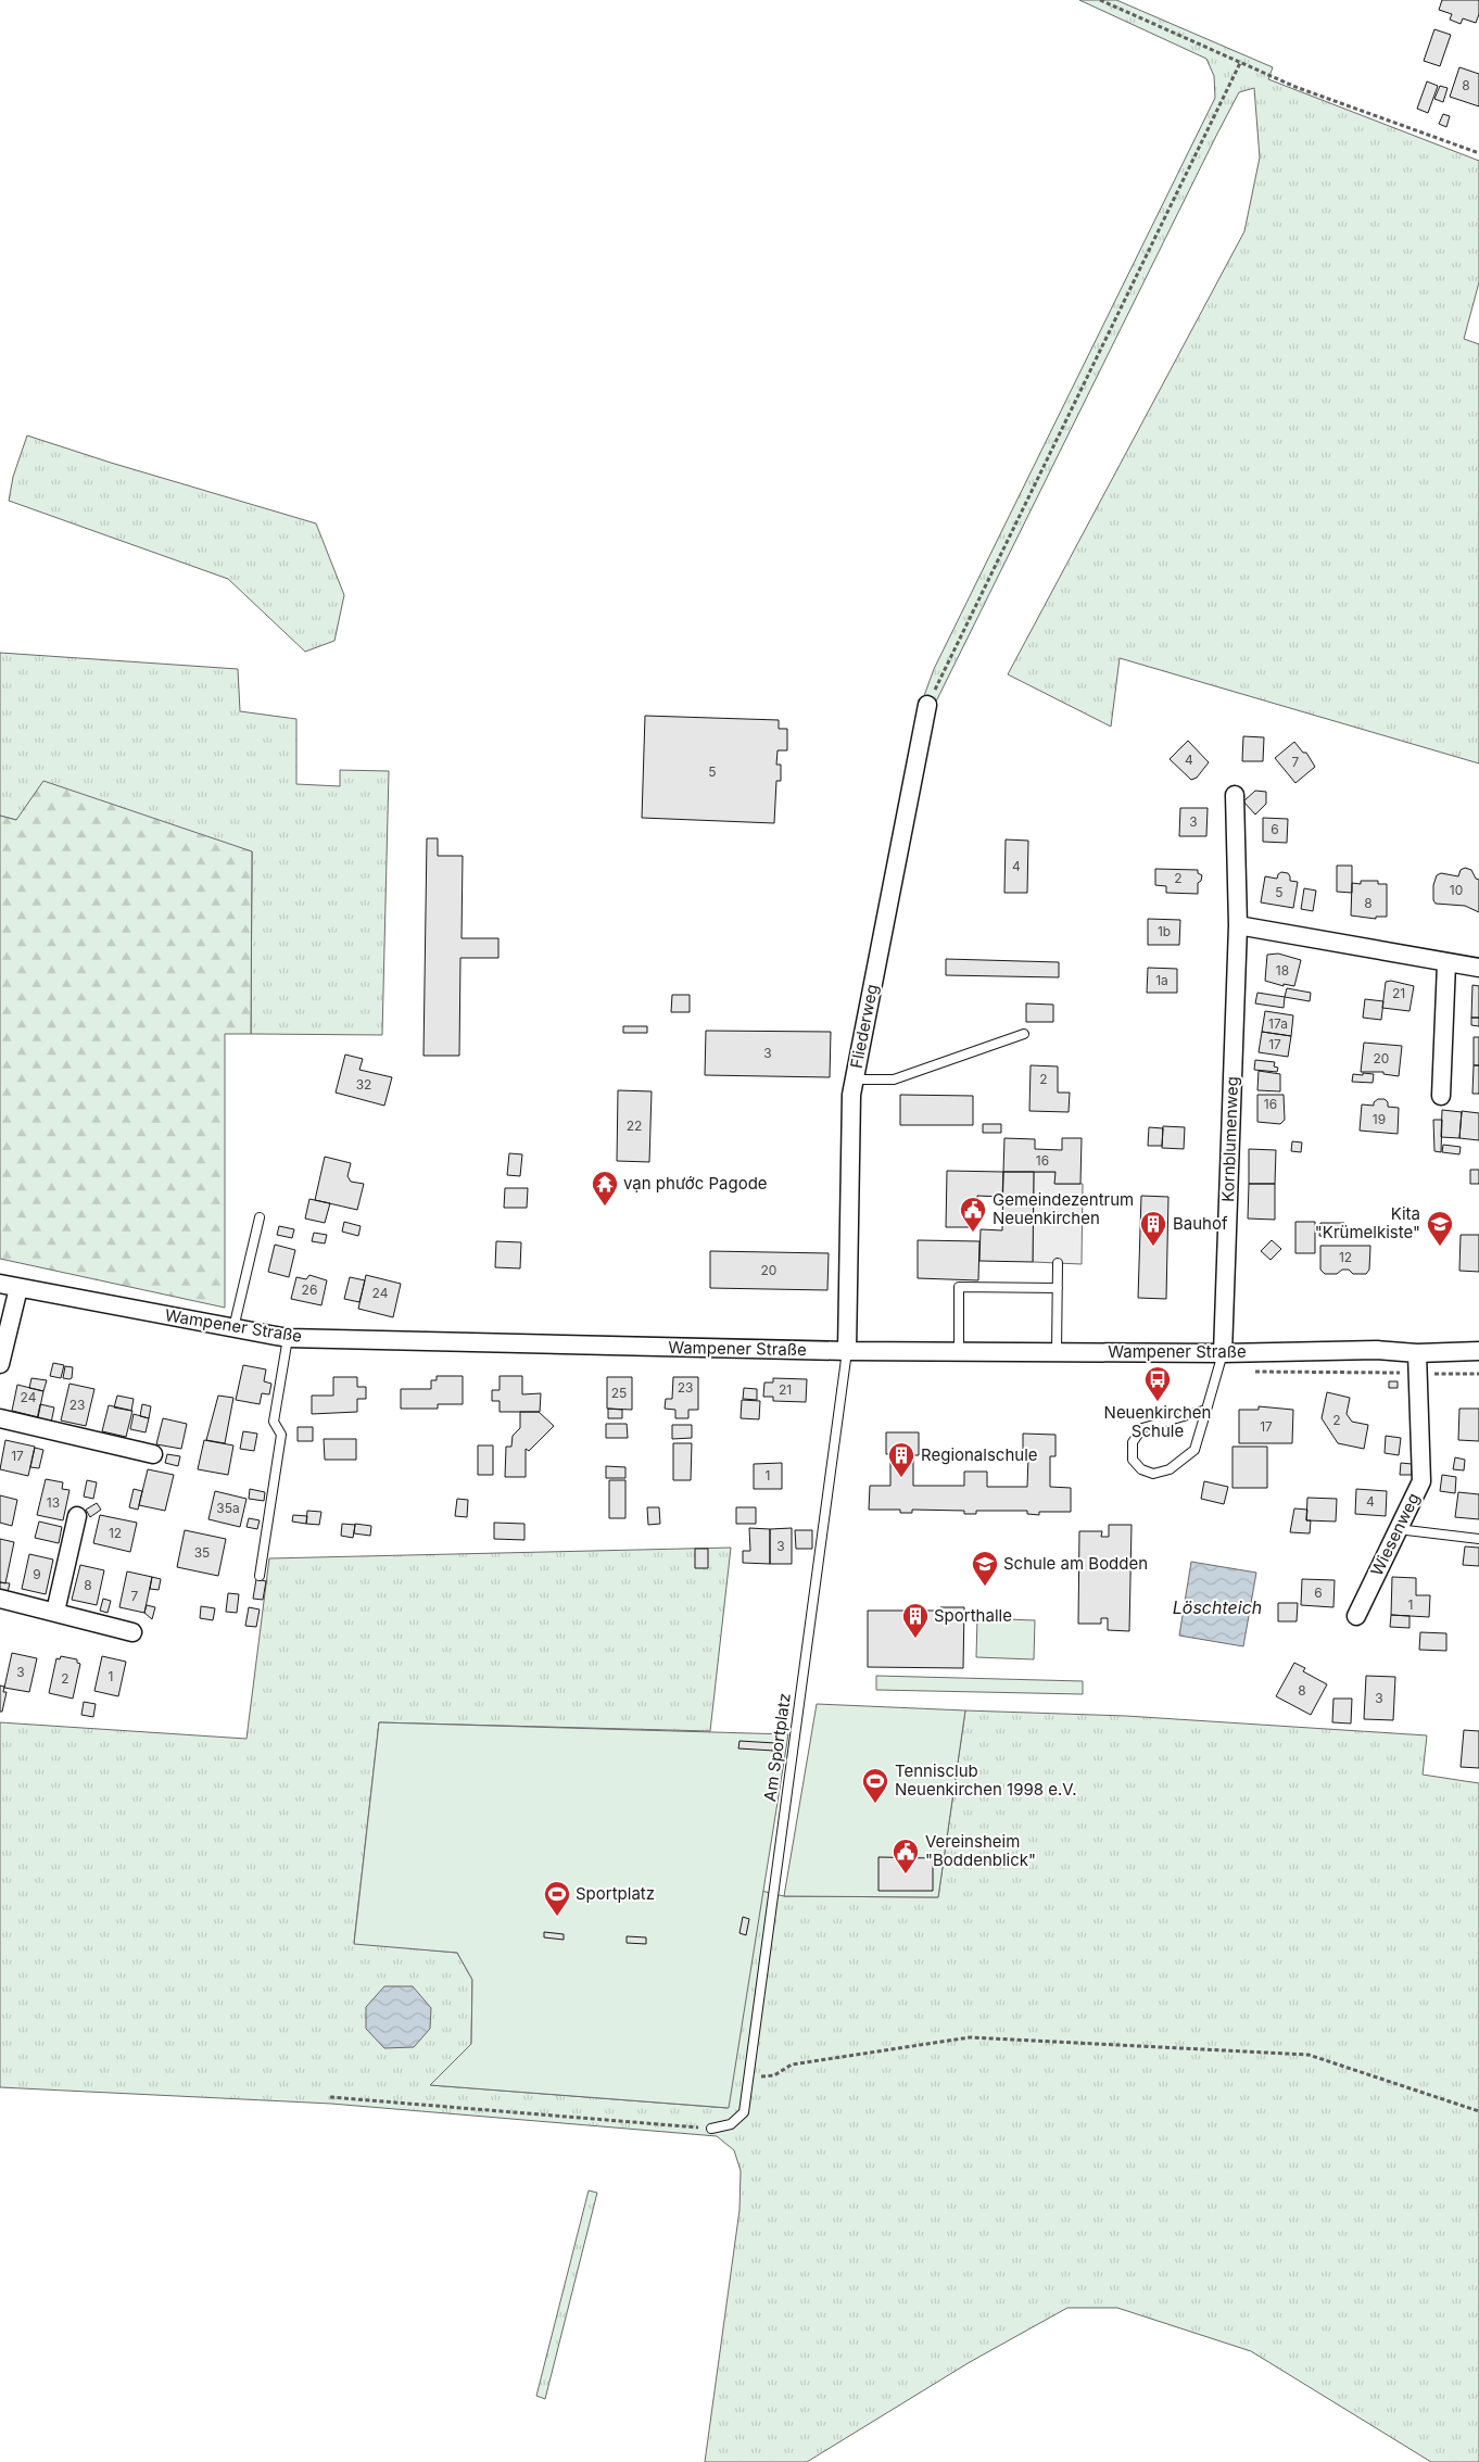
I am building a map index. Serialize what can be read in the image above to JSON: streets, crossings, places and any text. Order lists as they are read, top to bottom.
{
  "streets": {
    "street": [
      "Fliederweg",
      "Kornblumenweg",
      "Wampener Straße",
      "Wiesenweg"
    ],
    "lane": ["Am Sportplatz"]
  },
  "crossings": [
    ["Fliederweg", "Wampener Straße"],
    ["Fliederweg", "Am Sportplatz"],
    ["Kornblumenweg", "Wampener Straße"],
    ["Wampener Straße", "Wiesenweg"],
    ["Wampener Straße", "Am Sportplatz"]
  ],
  "water": ["Löschteich"],
  "places": {
    "temple": ["vạn phước Pagode"],
    "public building": ["Gemeindezentrum Neuenkirchen", "Vereinsheim \"Boddenblick\""],
    "building": ["Bauhof", "Regionalschule", "Sporthalle"],
    "school or university": ["Kita \"Krümelkiste\"", "Schule am Bodden"],
    "bus stop": ["Neuenkirchen Schule"],
    "sports": ["Tennisclub Neuenkirchen 1998 e.V.", "Sportplatz"]
  },
  "house_numbers": [
    "8",
    "4",
    "7",
    "5",
    "3",
    "6",
    "4",
    "2",
    "10",
    "5",
    "8",
    "1b",
    "18",
    "1a",
    "21",
    "17a",
    "17",
    "3",
    "20",
    "2",
    "32",
    "16",
    "19",
    "22",
    "16",
    "12",
    "20",
    "26",
    "24",
    "23",
    "21",
    "25",
    "24",
    "23",
    "2",
    "17",
    "17",
    "1",
    "4",
    "13",
    "35a",
    "12",
    "3",
    "35",
    "9",
    "8",
    "6",
    "7",
    "1",
    "3",
    "1",
    "2",
    "8",
    "3"
  ]
}
